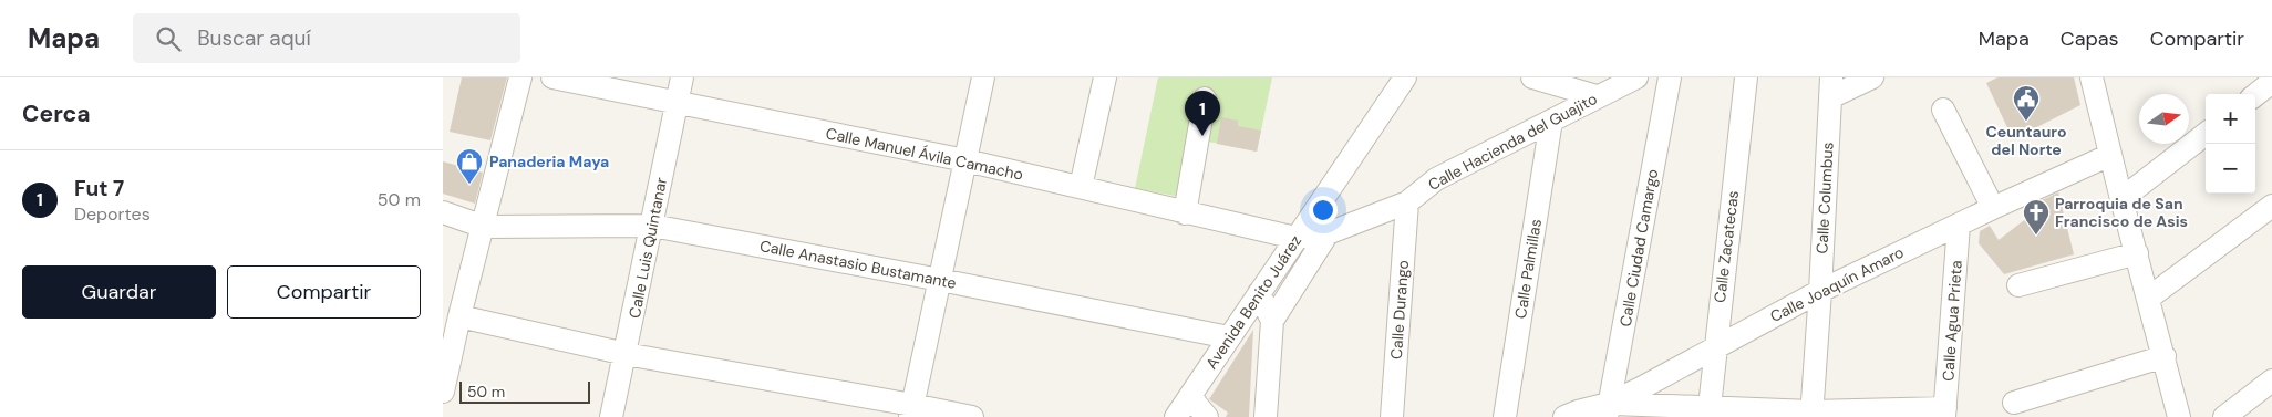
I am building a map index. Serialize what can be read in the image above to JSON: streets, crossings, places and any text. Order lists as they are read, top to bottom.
{
  "streets": {
    "street": [
      "Calle Hacienda del Guajito",
      "Calle Manuel Ávila Camacho",
      "Calle Columbus",
      "Calle Zacatecas",
      "Calle Luis Quintanar",
      "Calle Ciudad Camargo",
      "Calle Anastasio Bustamante",
      "Calle Palmillas",
      "Calle Joaquín Amaro",
      "Avenida Benito Juárez",
      "Calle Durango",
      "Calle Agua Prieta"
    ]
  },
  "crossings": [
    ["Calle Hacienda del Guajito", "Calle Manuel Ávila Camacho"],
    ["Calle Hacienda del Guajito", "Calle Palmillas"],
    ["Calle Hacienda del Guajito", "Avenida Benito Juárez"],
    ["Calle Hacienda del Guajito", "Calle Durango"],
    ["Calle Manuel Ávila Camacho", "Calle Luis Quintanar"],
    ["Calle Manuel Ávila Camacho", "Avenida Benito Juárez"],
    ["Calle Columbus", "Calle Joaquín Amaro"],
    ["Calle Zacatecas", "Calle Joaquín Amaro"],
    ["Calle Luis Quintanar", "Calle Anastasio Bustamante"],
    ["Calle Ciudad Camargo", "Calle Joaquín Amaro"],
    ["Calle Anastasio Bustamante", "Avenida Benito Juárez"],
    ["Calle Joaquín Amaro", "Calle Agua Prieta"]
  ],
  "places": {
    "public building": ["Ceuntauro del Norte"],
    "shop": ["Panaderia Maya"],
    "church": ["Parroquia de San Francisco de Asis"]
  },
  "scale_bar": "50 m",
  "north": "right",
  "page": {
    "header": "Mapa",
    "search": "Buscar aquí",
    "nav": ["Mapa", "Capas", "Compartir"],
    "heading": "Cerca",
    "pins": "1",
    "map_buttons": ["+", "−"],
    "list": [
      {
        "mark": "1",
        "name": "Fut 7",
        "note": "Deportes",
        "value": "50 m"
      }
    ],
    "buttons": ["Guardar", "Compartir"],
    "scale": "50 m"
  }
}
